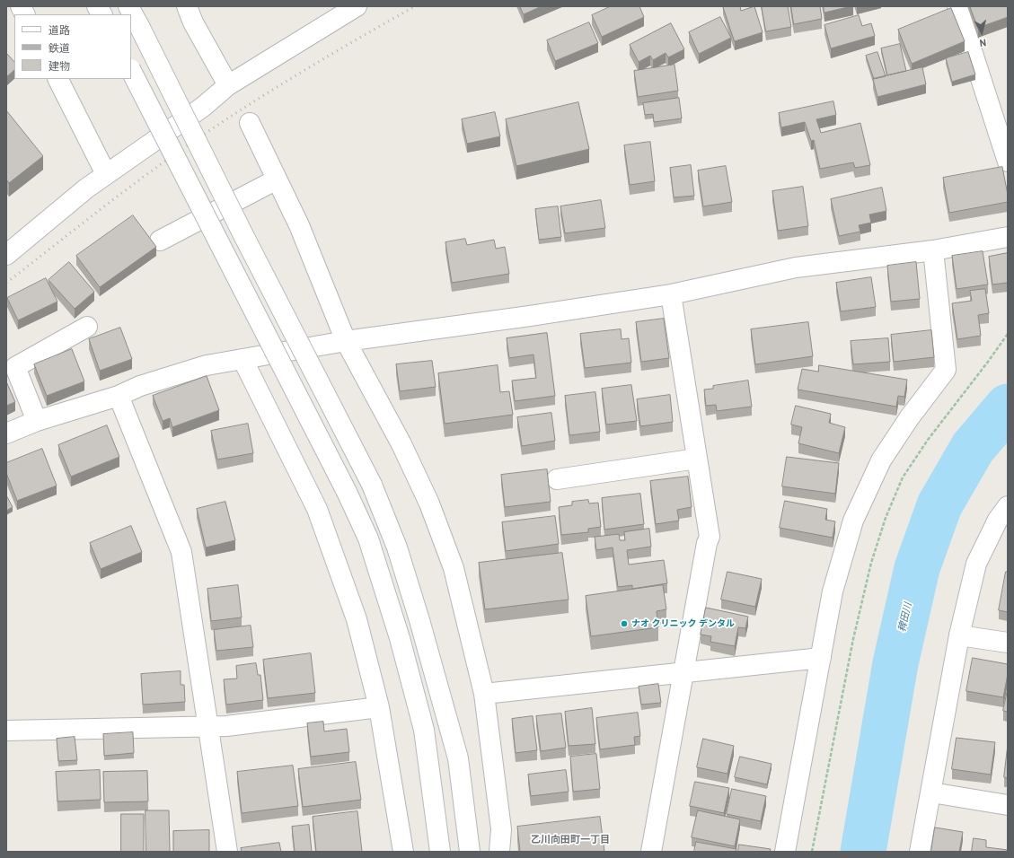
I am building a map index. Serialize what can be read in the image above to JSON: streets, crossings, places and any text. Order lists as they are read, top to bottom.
{
  "districts": ["乙川向田町一丁目"],
  "water": ["稗田川"],
  "places": ["ナオ クリニック デンタル"],
  "legend": ["道路", "鉄道", "建物"],
  "north": "bottom"
}
